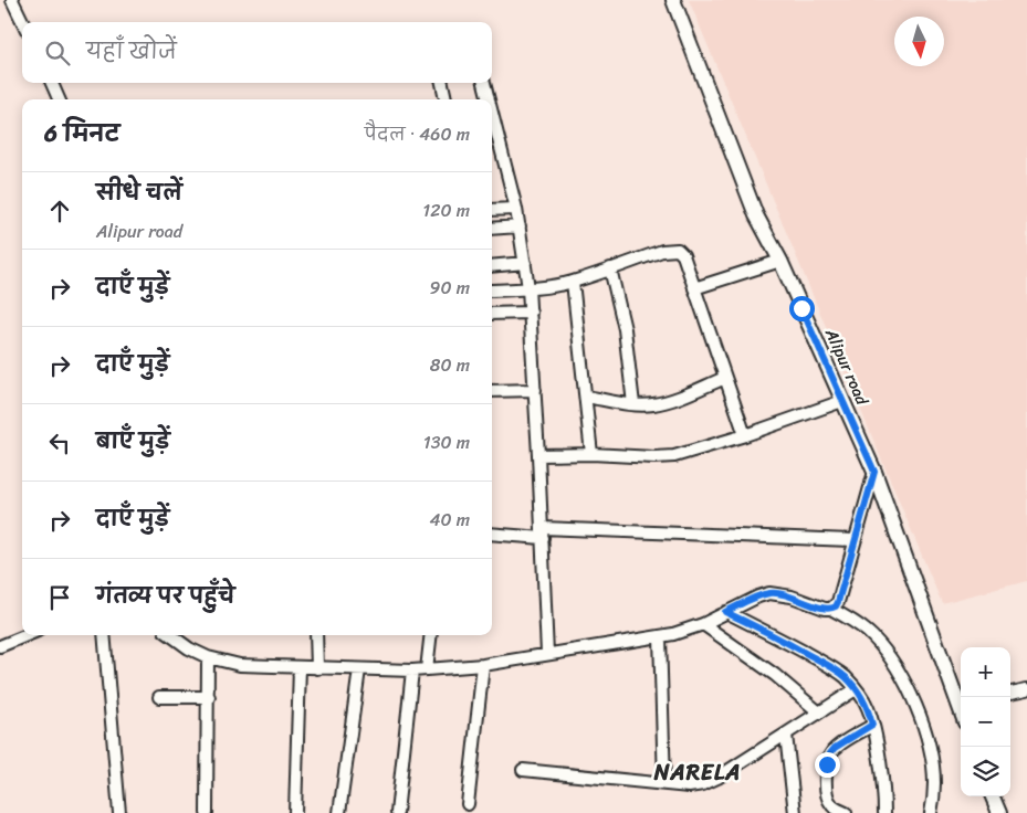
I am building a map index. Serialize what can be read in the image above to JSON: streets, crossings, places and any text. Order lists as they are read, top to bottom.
{
  "streets": {
    "street": ["Alipur road"]
  },
  "districts": ["NARELA"],
  "north": "bottom",
  "page": {
    "search": "यहाँ खोजें",
    "heading": ["6 मिनट", "पैदल · 460 m"],
    "list": [
      ["सीधे चलें", "Alipur road", "120 m"],
      ["दाएँ मुड़ें", "90 m"],
      ["दाएँ मुड़ें", "80 m"],
      ["बाएँ मुड़ें", "130 m"],
      ["दाएँ मुड़ें", "40 m"],
      "गंतव्य पर पहुँचे"
    ],
    "map_buttons": ["+", "−"]
  }
}
